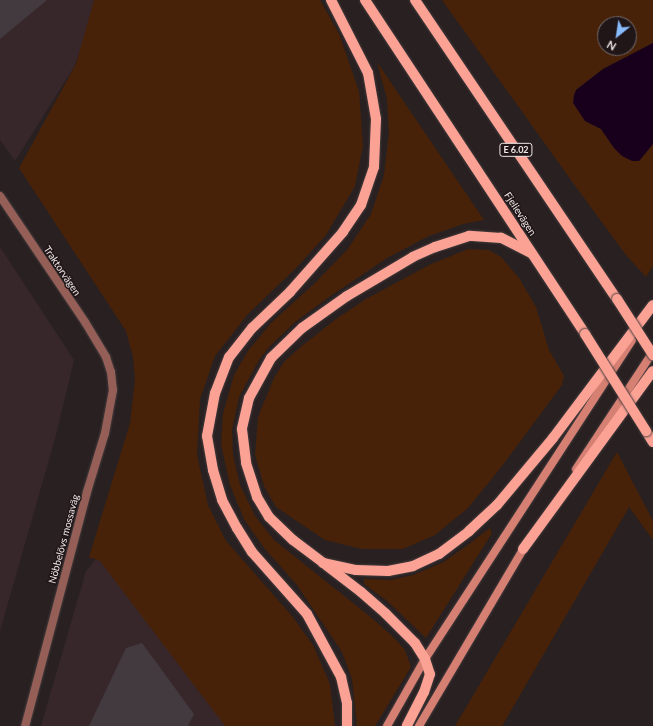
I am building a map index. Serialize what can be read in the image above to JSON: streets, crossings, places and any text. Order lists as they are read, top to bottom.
{
  "streets": {
    "main road": ["E 6.02", "Fjelievägen"],
    "street": ["Traktorvägen", "Nöbbelövs mossaväg"]
  },
  "crossings": [
    ["Traktorvägen", "Nöbbelövs mossaväg"]
  ],
  "north": "bottom left"
}
